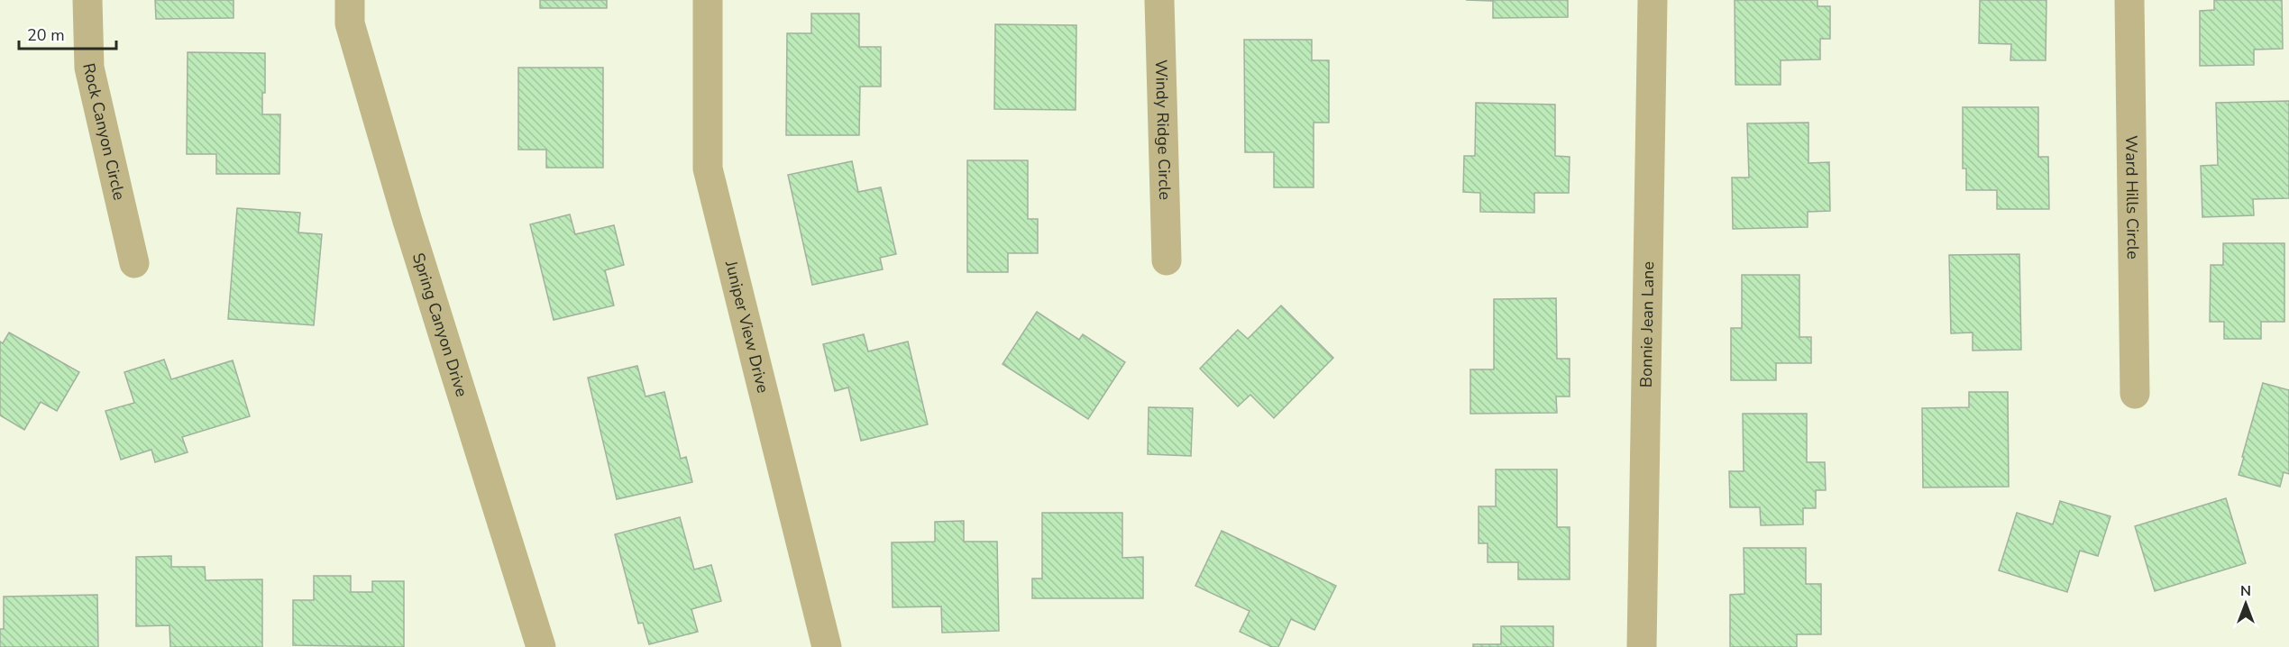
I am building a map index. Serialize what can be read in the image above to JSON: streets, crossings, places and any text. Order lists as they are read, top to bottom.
{
  "streets": {
    "street": [
      "Windy Ridge Circle",
      "Rock Canyon Circle",
      "Ward Hills Circle",
      "Bonnie Jean Lane",
      "Spring Canyon Drive",
      "Juniper View Drive"
    ]
  },
  "scale_bar": "20 m",
  "north": "top"
}
